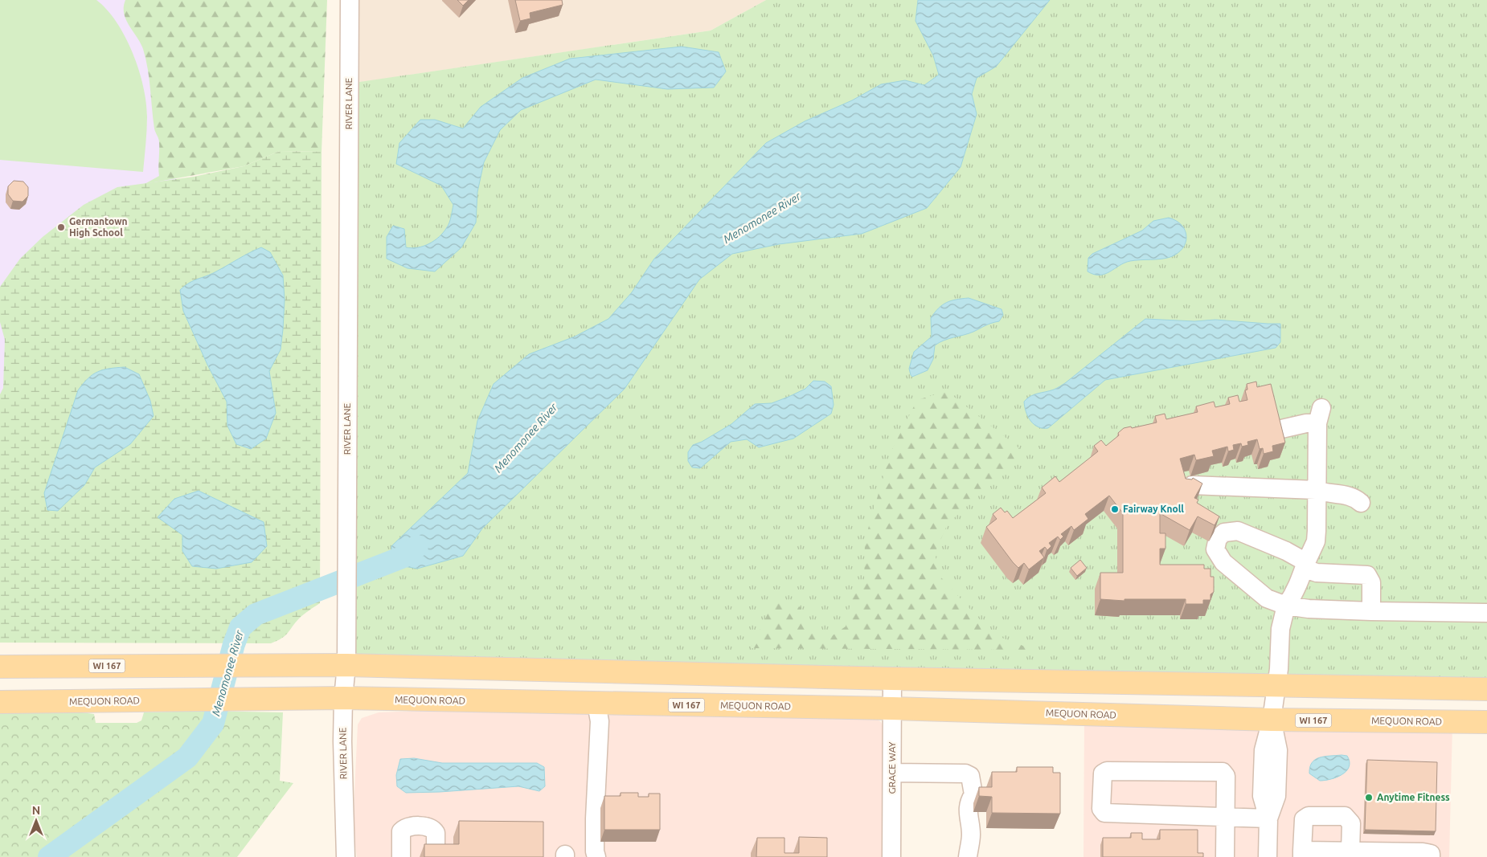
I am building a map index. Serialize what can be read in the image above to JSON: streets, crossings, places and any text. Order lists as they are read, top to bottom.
{
  "streets": {
    "main road": ["WI 167", "MEQUON ROAD"],
    "street": ["RIVER LANE", "GRACE WAY"]
  },
  "crossings": [
    ["RIVER LANE", "WI 167"],
    ["RIVER LANE", "MEQUON ROAD"],
    ["WI 167", "GRACE WAY"],
    ["MEQUON ROAD", "GRACE WAY"]
  ],
  "water": ["Menomonee River"],
  "places": ["Germantown High School", "Fairway Knoll", "Anytime Fitness"],
  "north": "top"
}
